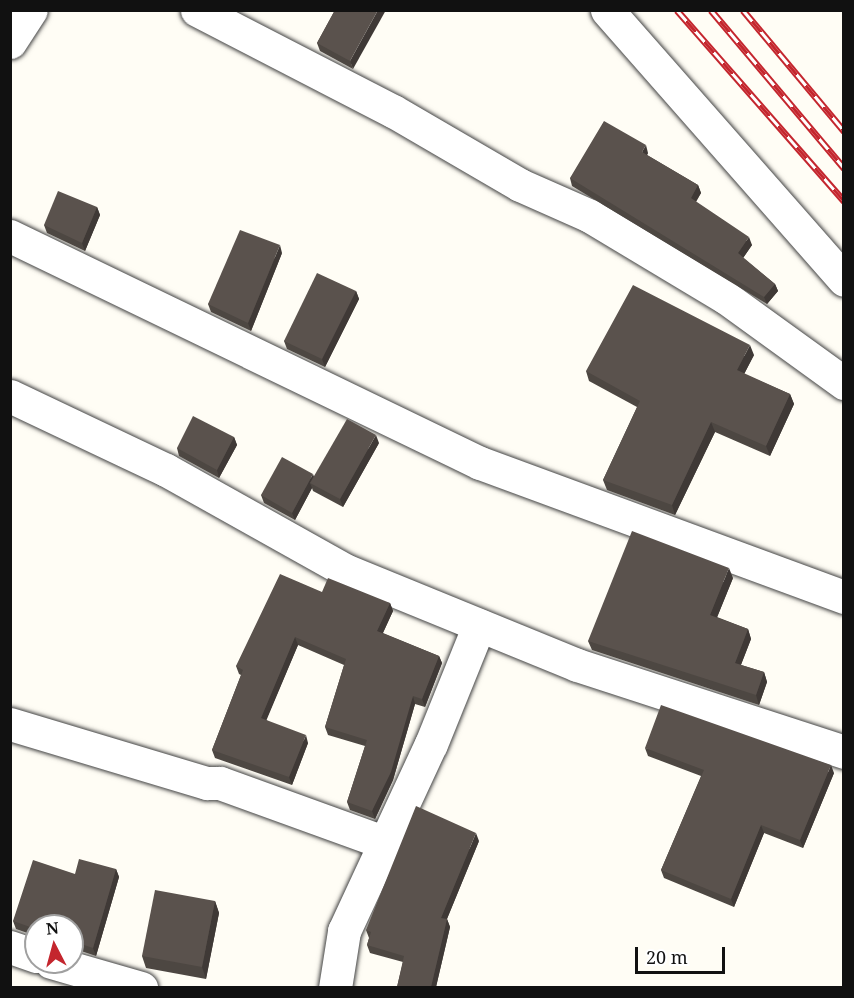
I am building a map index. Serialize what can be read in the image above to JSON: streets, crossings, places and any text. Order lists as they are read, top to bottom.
{
  "scale_bar": "20 m",
  "north": "top"
}
